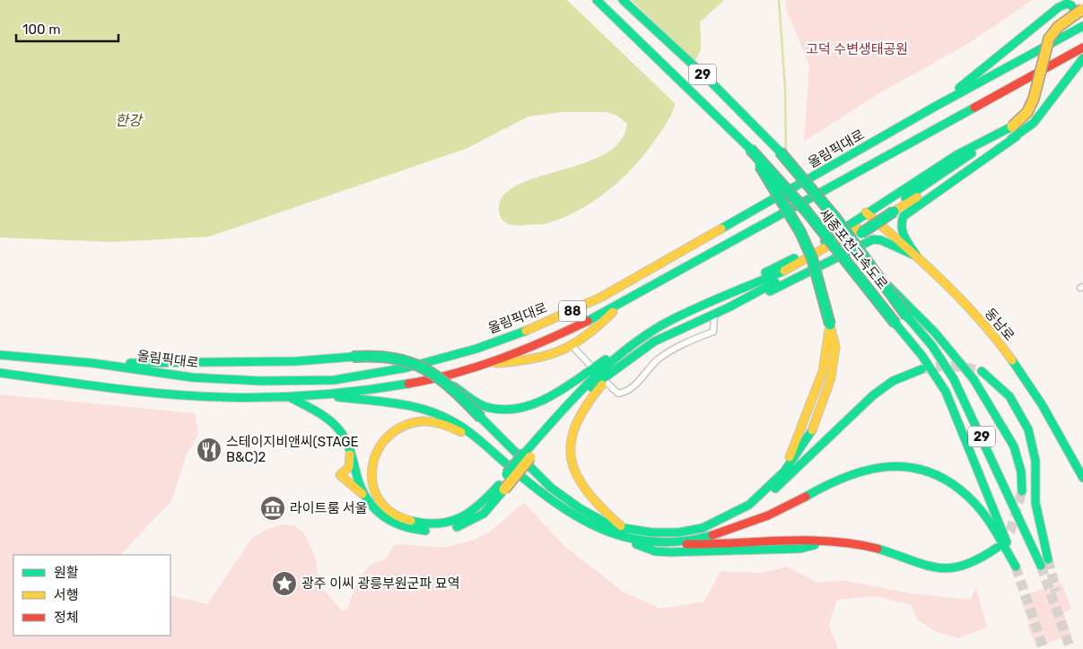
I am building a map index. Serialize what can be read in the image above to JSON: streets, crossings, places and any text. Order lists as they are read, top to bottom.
{
  "streets": {
    "main road": [
      "29",
      "올림픽대로",
      "세종포천고속도로",
      "88",
      "동남로"
    ]
  },
  "water": ["한강"],
  "parks": ["고덕 수변생태공원"],
  "places": {
    "restaurant": ["스테이지비앤씨(STAGE B&C)2"],
    "museum": ["라이트룸 서울"],
    "place": ["광주 이씨 광릉부원군파 묘역"]
  },
  "legend": ["원활", "서행", "정체"],
  "scale_bar": "100 m"
}
